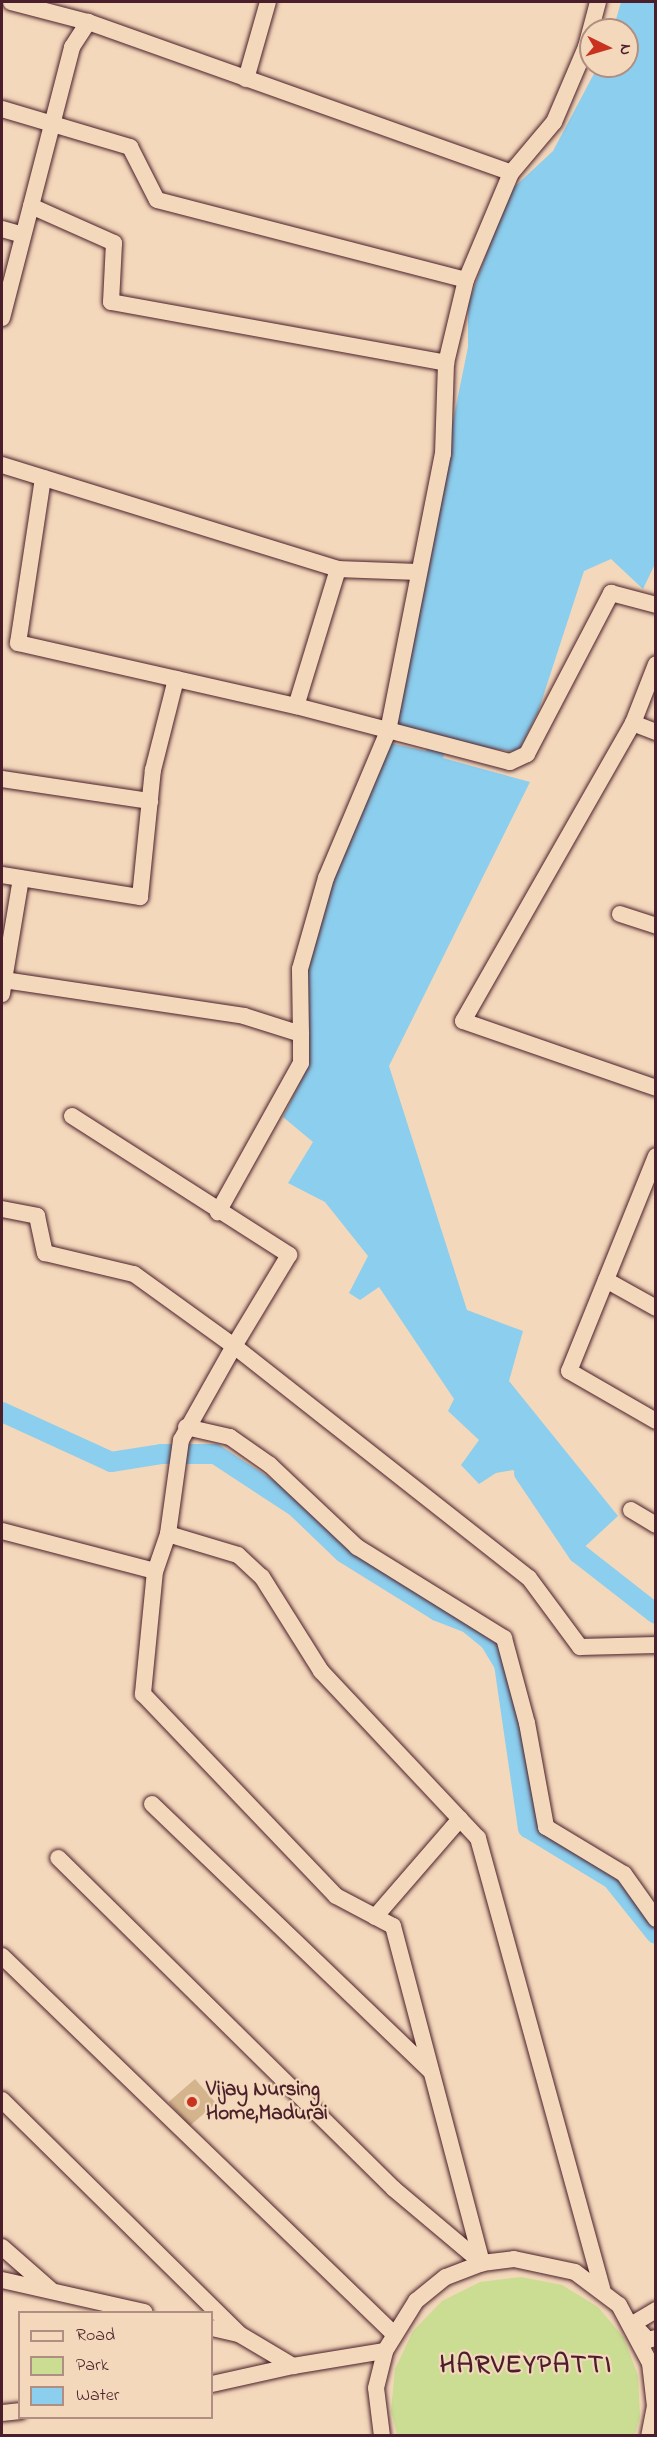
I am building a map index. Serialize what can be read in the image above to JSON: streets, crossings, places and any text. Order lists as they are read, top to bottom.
{
  "districts": ["HARVEYPATTI"],
  "places": ["Vijay Nursing Home,Madurai"],
  "legend": ["Road", "Park", "Water"],
  "north": "right"
}
